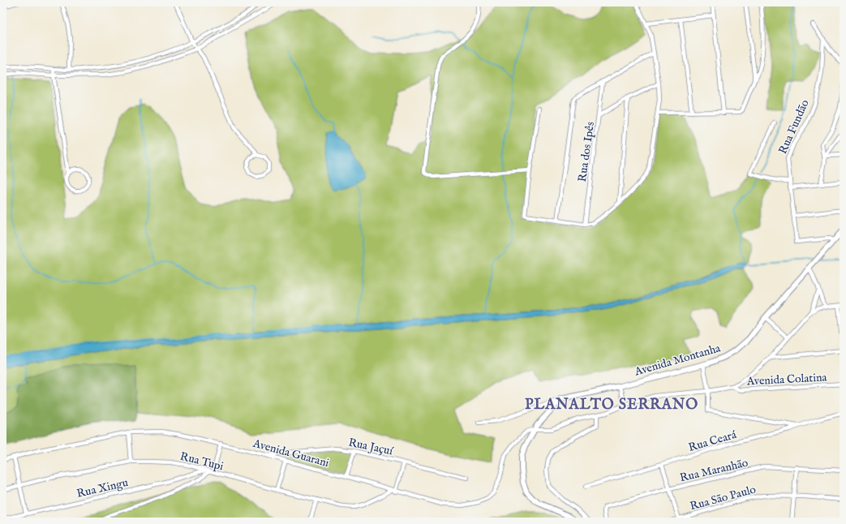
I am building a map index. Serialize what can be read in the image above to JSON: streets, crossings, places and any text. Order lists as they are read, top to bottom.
{
  "streets": {
    "street": [
      "Rua Fundão",
      "Rua dos Ipês",
      "Avenida Montanha",
      "Avenida Colatina",
      "Rua Ceará",
      "Rua Jaçuí",
      "Avenida Guarani",
      "Rua Tupi",
      "Rua Maranhão",
      "Rua Xingu",
      "Rua São Paulo"
    ]
  },
  "crossings": [
    ["Rua Fundão", "Avenida Montanha"],
    ["Rua Jaçuí", "Avenida Guarani"],
    ["Avenida Guarani", "Rua Tupi"],
    ["Rua Tupi", "Rua Xingu"]
  ],
  "districts": ["PLANALTO SERRANO"]
}
